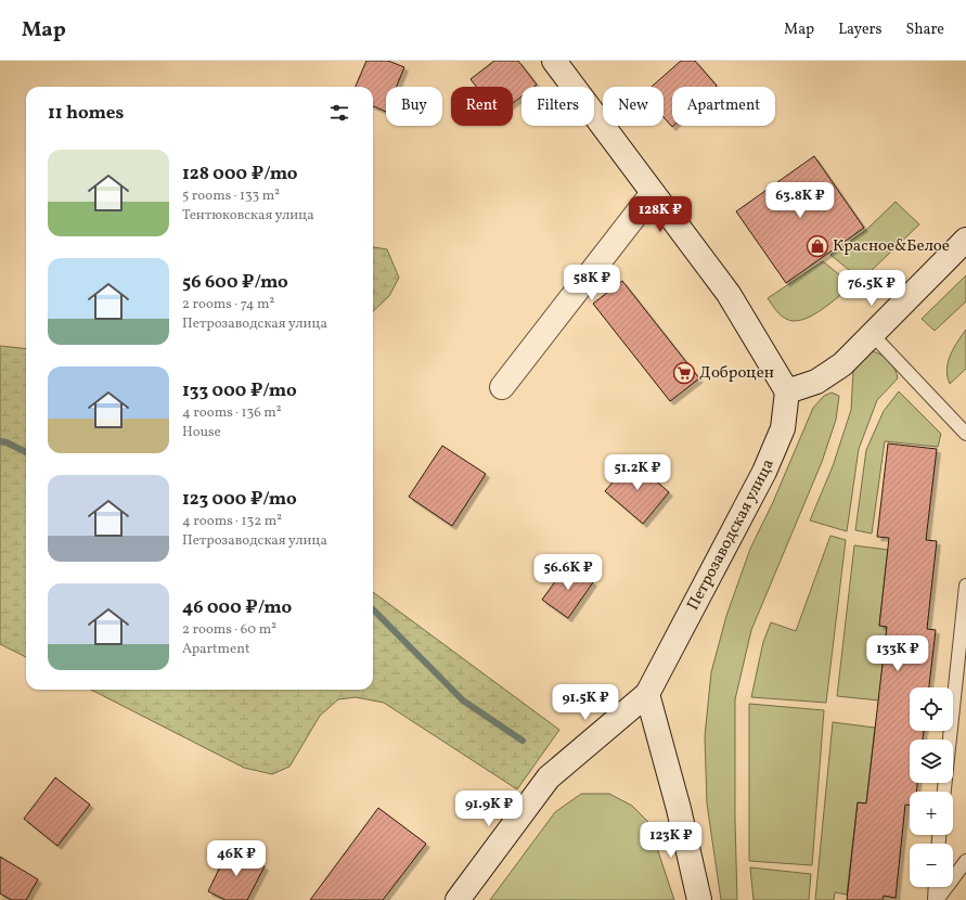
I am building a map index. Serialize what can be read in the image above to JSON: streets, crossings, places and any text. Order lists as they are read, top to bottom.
{
  "streets": {
    "street": ["Петрозаводская улица"]
  },
  "places": {
    "shop": ["Красное&Белое"],
    "supermarket": ["Доброцен"]
  },
  "page": {
    "header": "Map",
    "nav": ["Map", "Layers", "Share"],
    "chip": [
      "Buy",
      "Rent",
      "Filters",
      "New",
      "Apartment"
    ],
    "heading": "11 homes",
    "list": [
      {
        "name": "128 000 ₽/mo",
        "note": "5 rooms · 133 m² · Тентюковская улица"
      },
      {
        "name": "56 600 ₽/mo",
        "note": "2 rooms · 74 m² · Петрозаводская улица"
      },
      {
        "name": "133 000 ₽/mo",
        "note": "4 rooms · 136 m² · House"
      },
      {
        "name": "123 000 ₽/mo",
        "note": "4 rooms · 132 m² · Петрозаводская улица"
      },
      {
        "name": "46 000 ₽/mo",
        "note": "2 rooms · 60 m² · Apartment"
      }
    ],
    "price": [
      "63.8K ₽",
      "128K ₽",
      "58K ₽",
      "76.5K ₽",
      "51.2K ₽",
      "56.6K ₽",
      "133K ₽",
      "91.5K ₽",
      "91.9K ₽",
      "123K ₽",
      "46K ₽"
    ],
    "map_buttons": ["+", "−"]
  }
}
